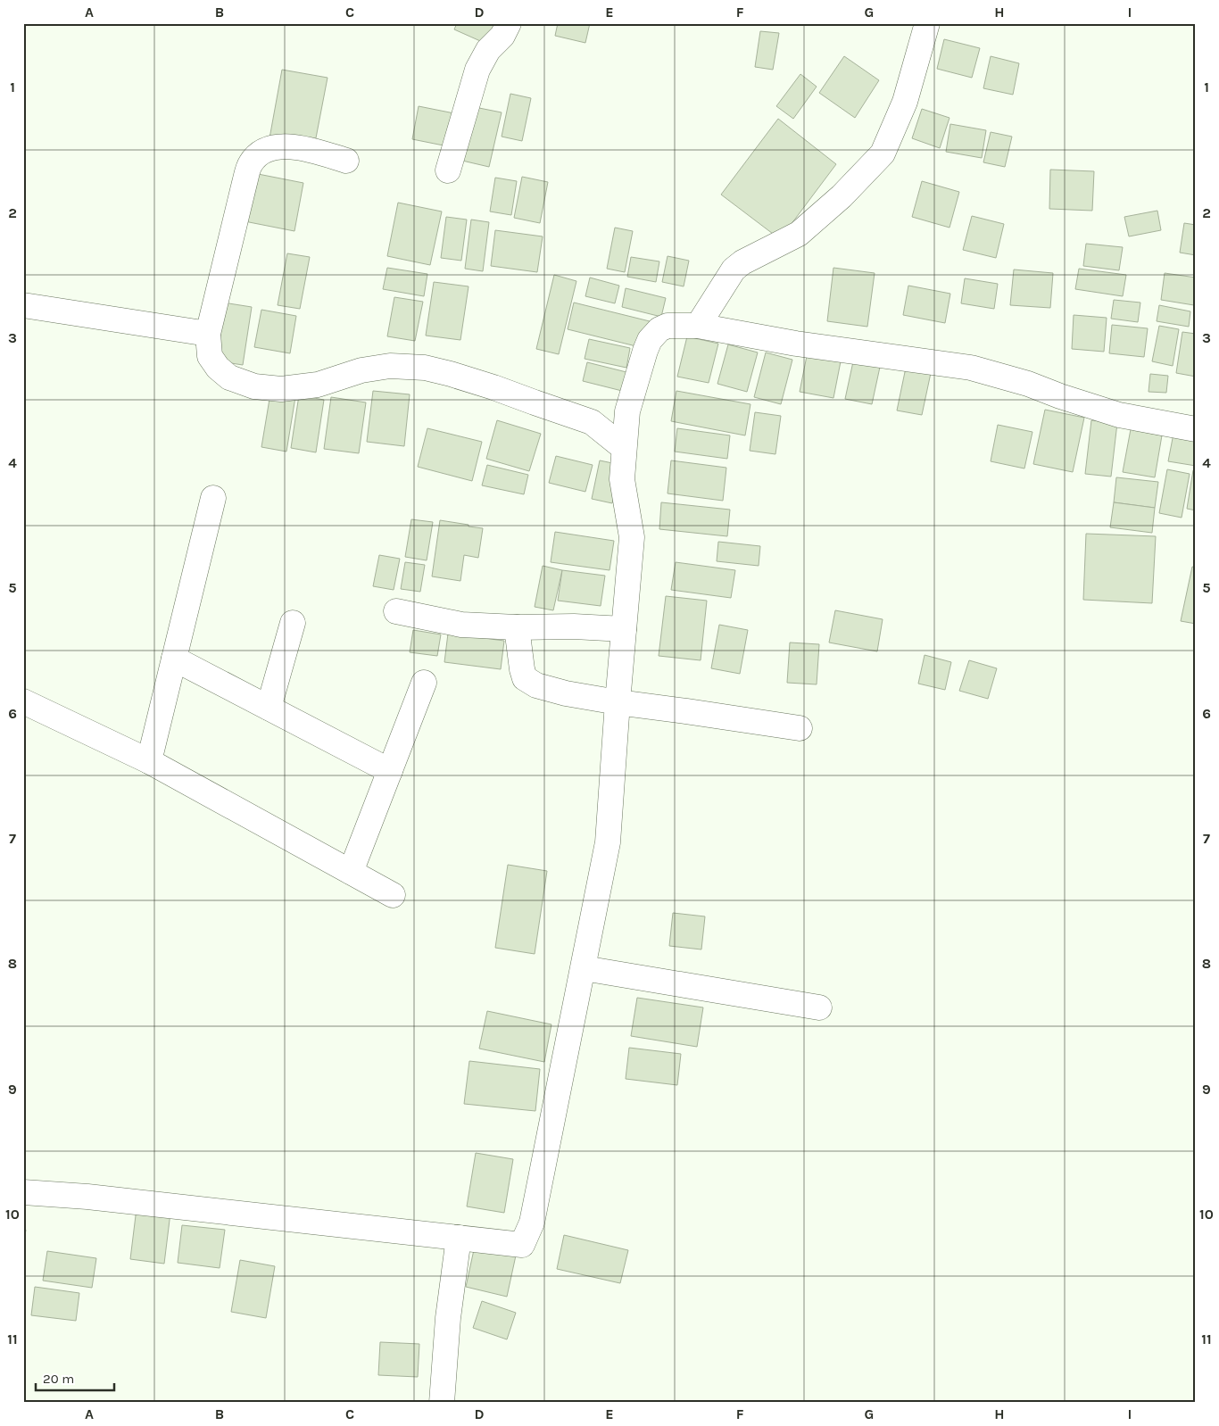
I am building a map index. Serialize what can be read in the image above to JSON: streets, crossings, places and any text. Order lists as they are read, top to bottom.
{
  "scale_bar": "20 m",
  "grid": {
    "columns": [
      "A",
      "B",
      "C",
      "D",
      "E",
      "F",
      "G",
      "H",
      "I"
    ],
    "rows": [
      "1",
      "2",
      "3",
      "4",
      "5",
      "6",
      "7",
      "8",
      "9",
      "10",
      "11"
    ]
  }
}
